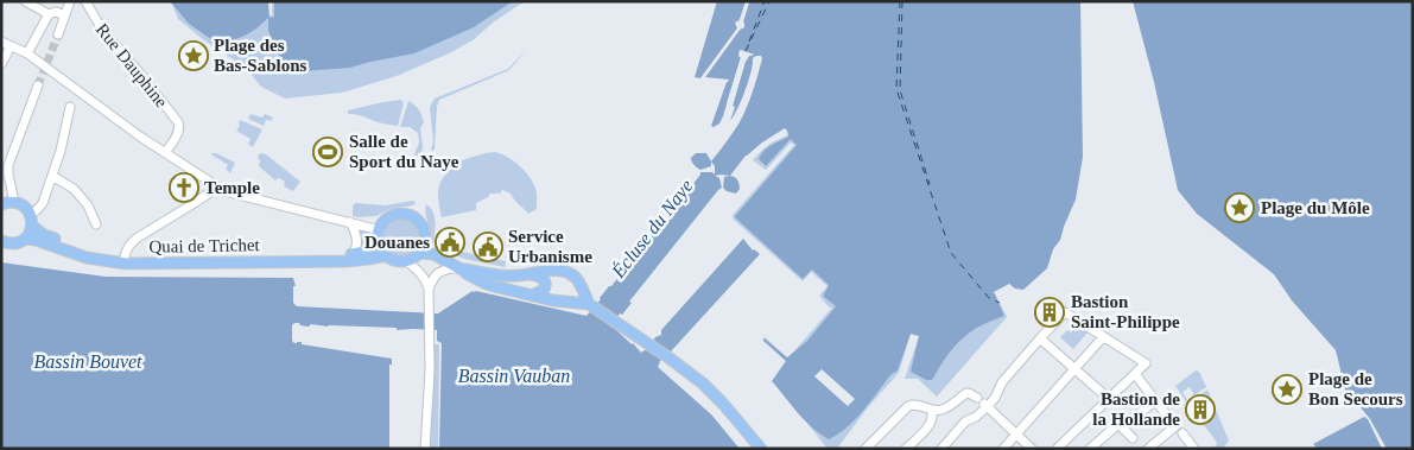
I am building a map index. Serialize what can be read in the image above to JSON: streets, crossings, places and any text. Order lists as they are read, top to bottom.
{
  "streets": {
    "main road": ["Quai de Trichet"],
    "street": ["Rue Dauphine"]
  },
  "water": ["Écluse du Naye", "Bassin Bouvet", "Bassin Vauban"],
  "places": {
    "place": ["Plage des Bas-Sablons", "Plage du Môle", "Plage de Bon Secours"],
    "sports": ["Salle de Sport du Naye"],
    "church": ["Temple"],
    "public building": ["Douanes", "Service Urbanisme"],
    "building": ["Bastion Saint-Philippe", "Bastion de la Hollande"]
  }
}
